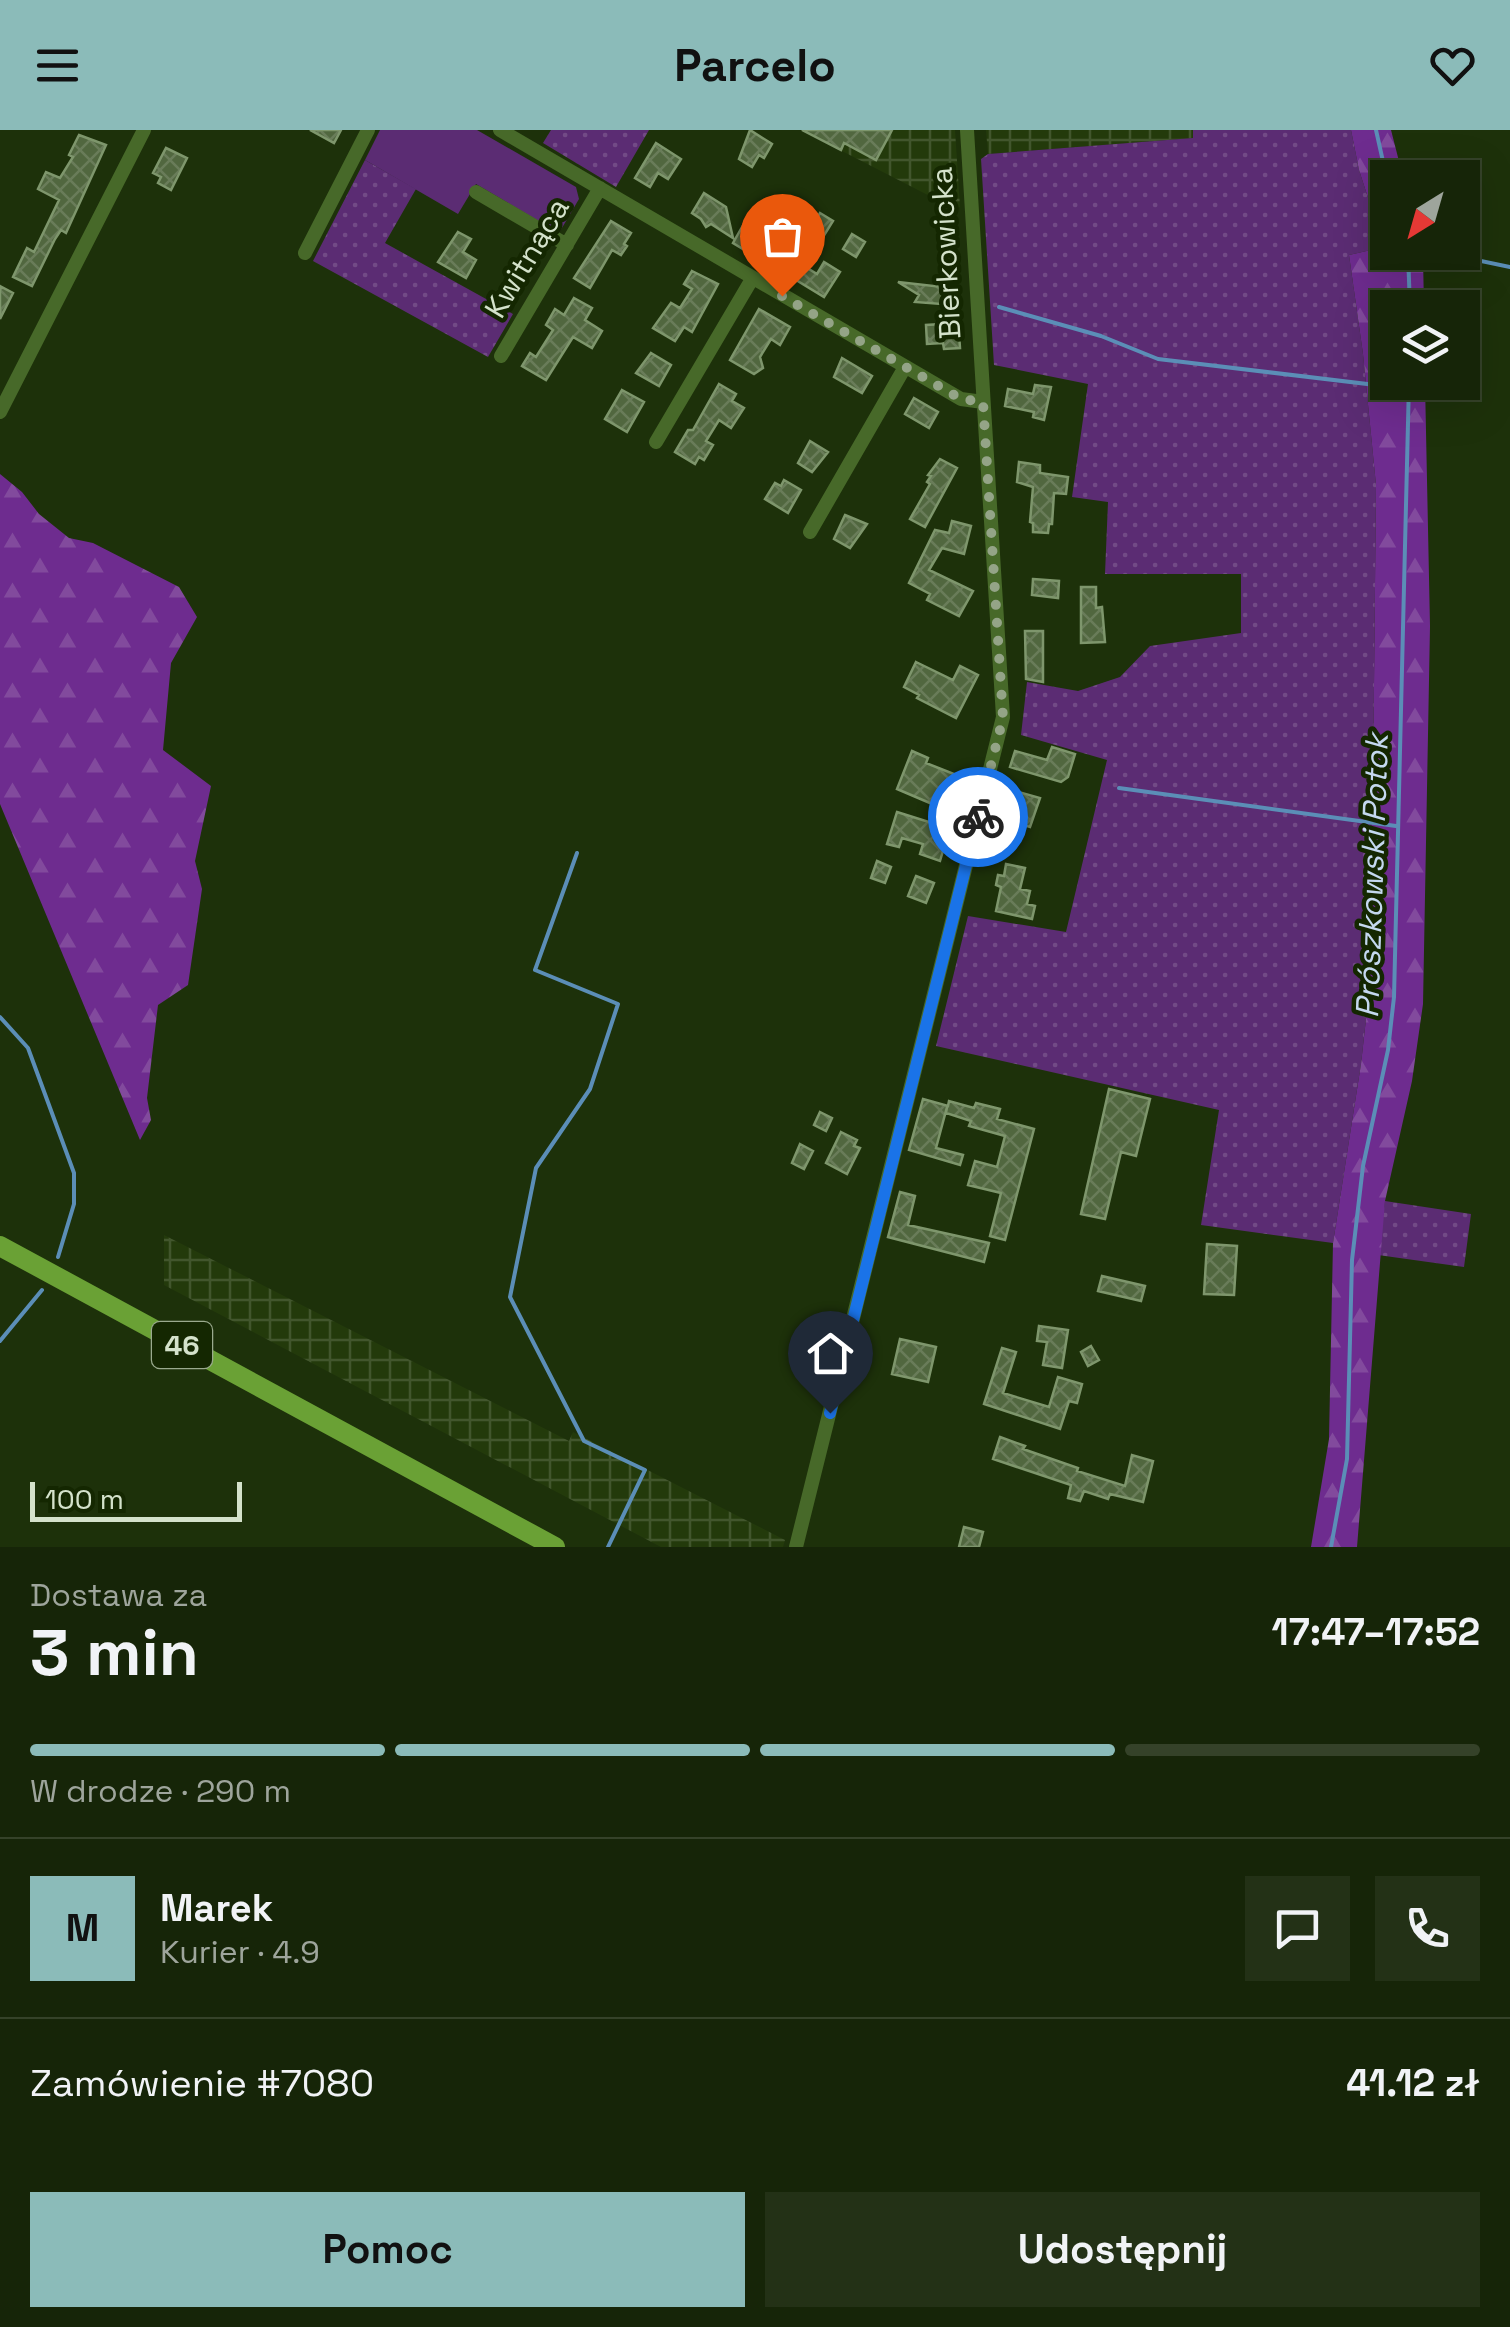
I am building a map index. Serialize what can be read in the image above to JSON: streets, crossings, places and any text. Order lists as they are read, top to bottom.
{
  "streets": {
    "main road": ["46"],
    "street": ["Bierkowicka", "Kwitnąca"]
  },
  "water": ["Prószkowski Potok"],
  "scale_bar": "100 m",
  "north": "bottom left",
  "page": {
    "header": "Parcelo",
    "scale": "100 m",
    "heading": ["3 min", "Dostawa za", "17:47–17:52"],
    "panel": [
      "Marek",
      "Kurier · 4.9",
      "Zamówienie #7080",
      "41.12 zł"
    ],
    "bar": "W drodze · 290 m",
    "round": "M",
    "buttons": ["Pomoc", "Udostępnij"]
  }
}
